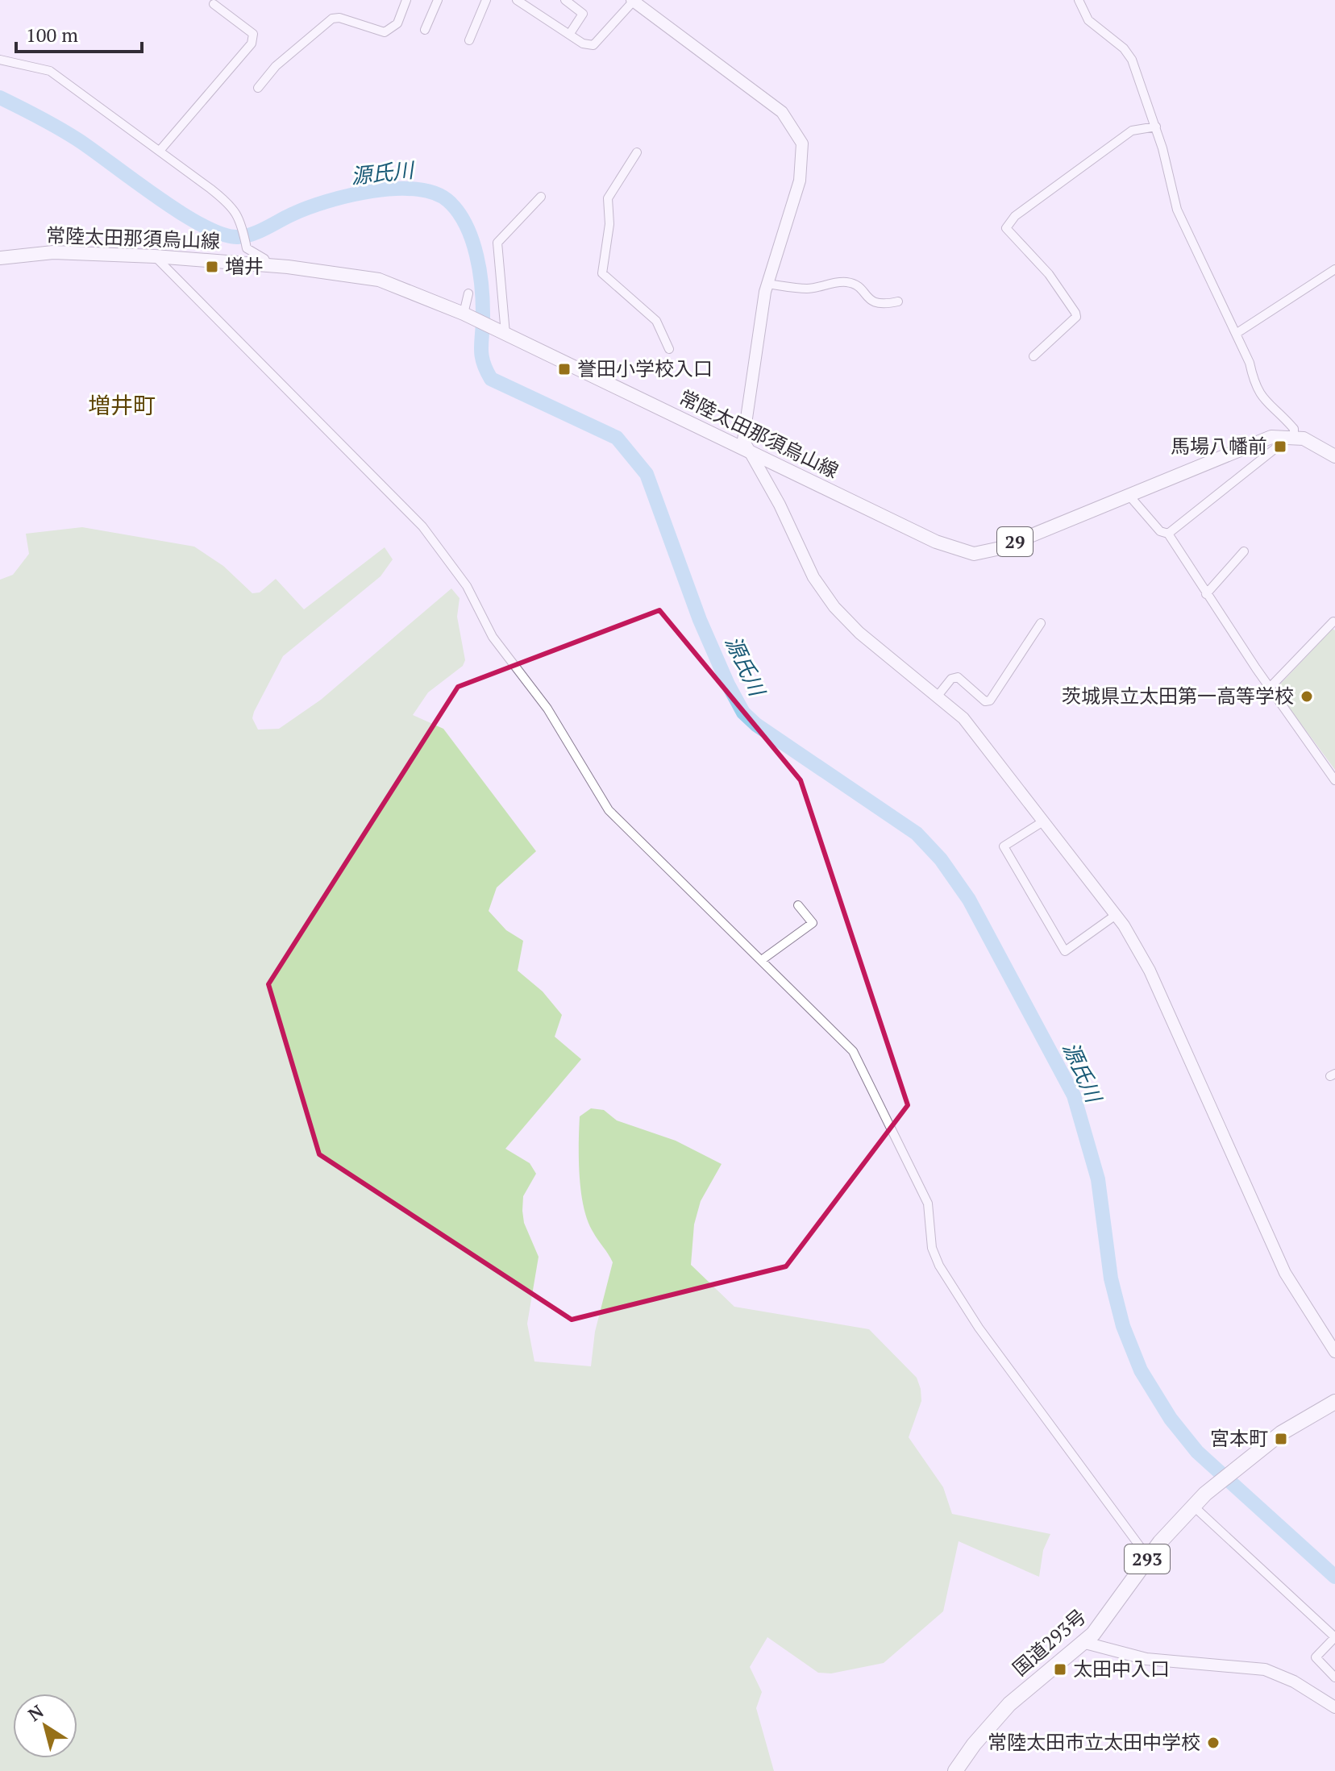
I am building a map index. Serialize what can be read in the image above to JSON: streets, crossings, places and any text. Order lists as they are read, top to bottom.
{
  "streets": {
    "highway": ["293", "国道293号"],
    "main road": ["常陸太田那須烏山線", "29"]
  },
  "districts": ["増井町"],
  "water": ["源氏川"],
  "places": {
    "transit": [
      "増井",
      "誉田小学校入口",
      "馬場八幡前",
      "宮本町",
      "太田中入口"
    ],
    "other": ["茨城県立太田第一高等学校", "常陸太田市立太田中学校"]
  },
  "scale_bar": "100 m",
  "north": "top left"
}
